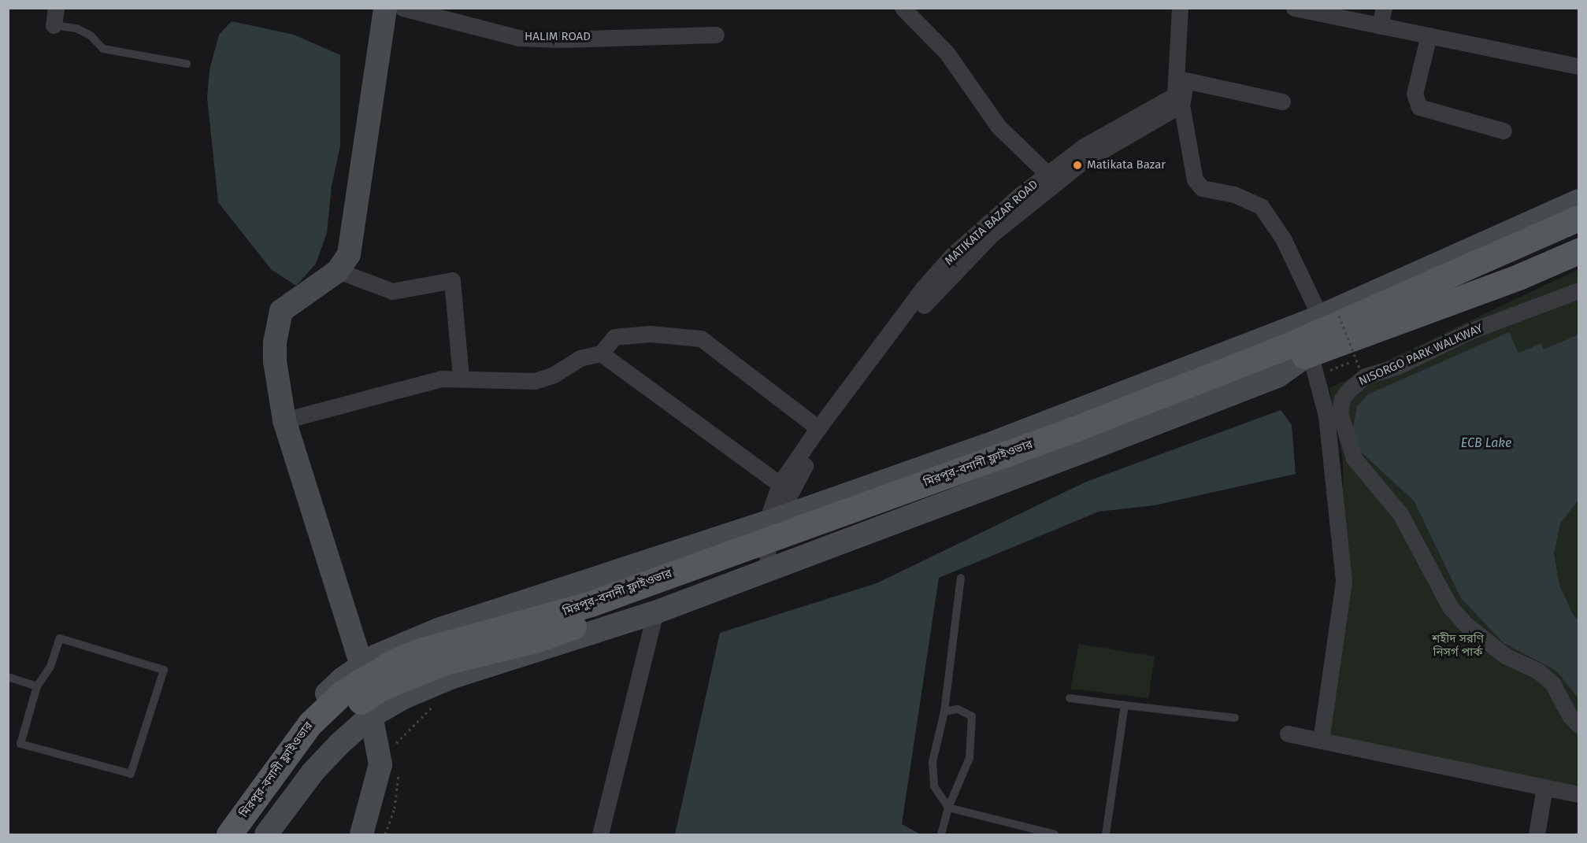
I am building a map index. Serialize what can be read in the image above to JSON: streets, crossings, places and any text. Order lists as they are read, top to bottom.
{
  "streets": {
    "main road": ["মিরপুর-বনানী ফ্লাইওভার"],
    "street": ["HALIM ROAD", "MATIKATA BAZAR ROAD", "NISORGO PARK WALKWAY"]
  },
  "water": ["ECB Lake"],
  "parks": ["শহীদ সরণি নিসর্গ পার্ক"],
  "places": ["Matikata Bazar"]
}
